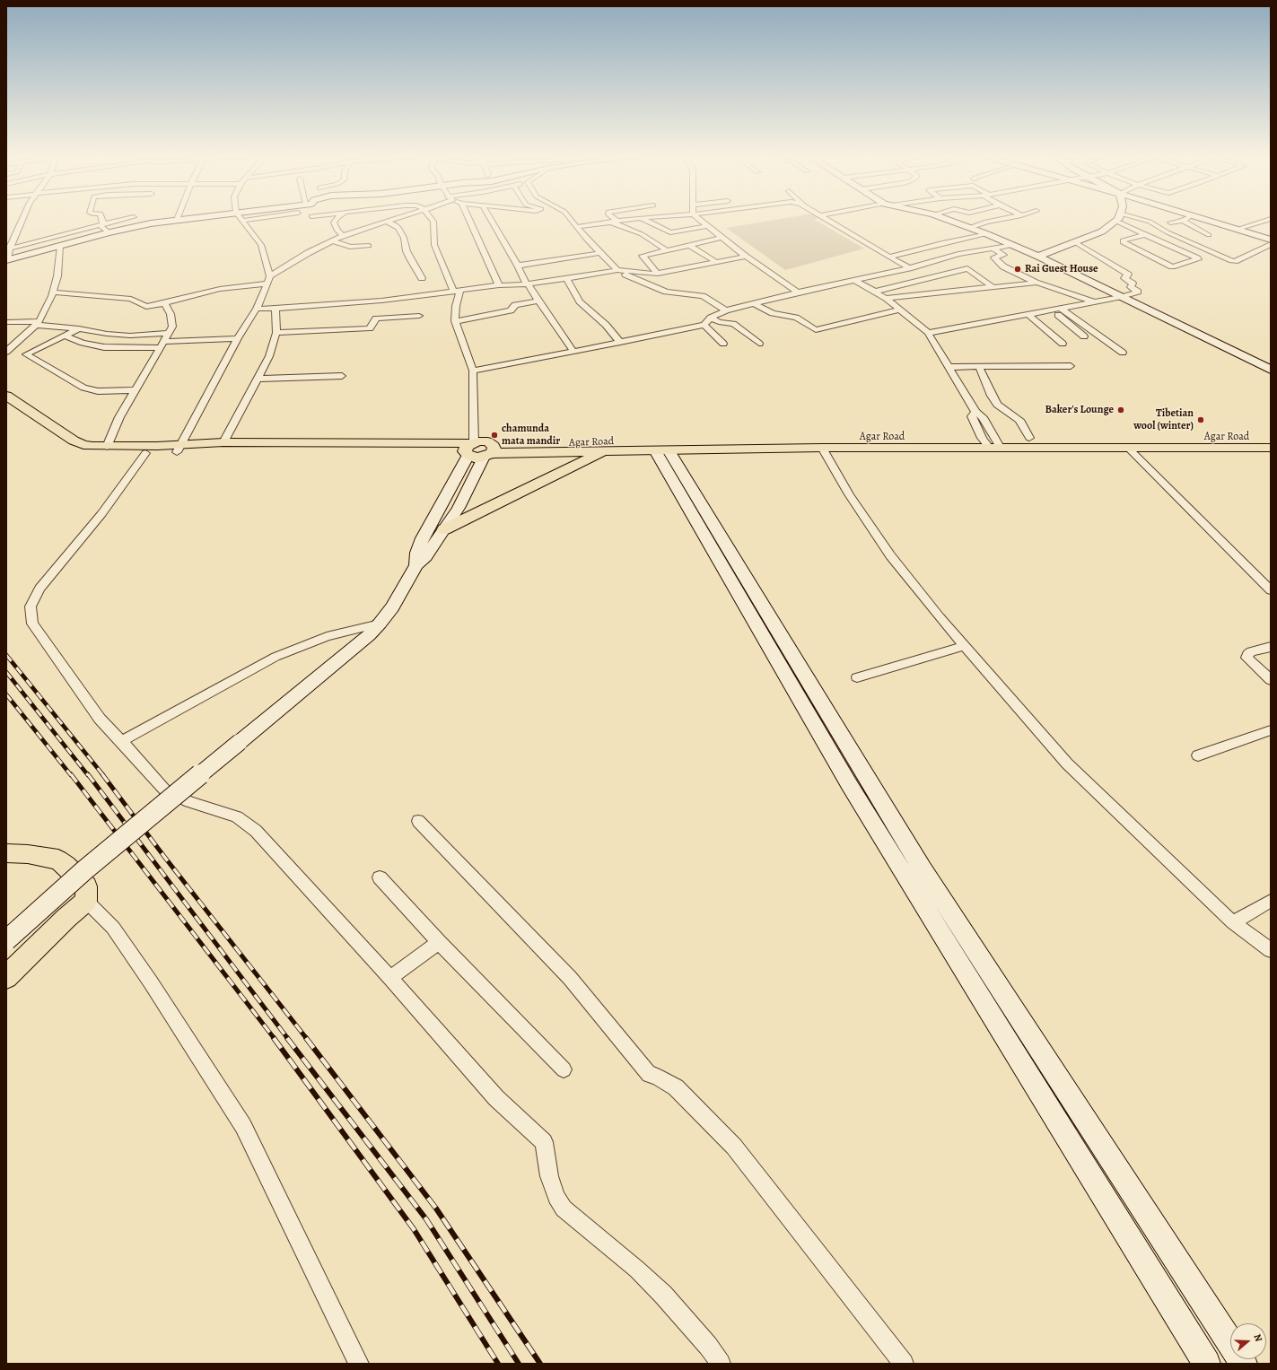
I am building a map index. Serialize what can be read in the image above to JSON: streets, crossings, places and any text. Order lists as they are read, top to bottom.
{
  "streets": {
    "main road": ["Agar Road"]
  },
  "places": [
    "Rai Guest House",
    "Baker's Lounge",
    "Tibetian wool (winter)",
    "chamunda mata mandir"
  ],
  "north": "right"
}
